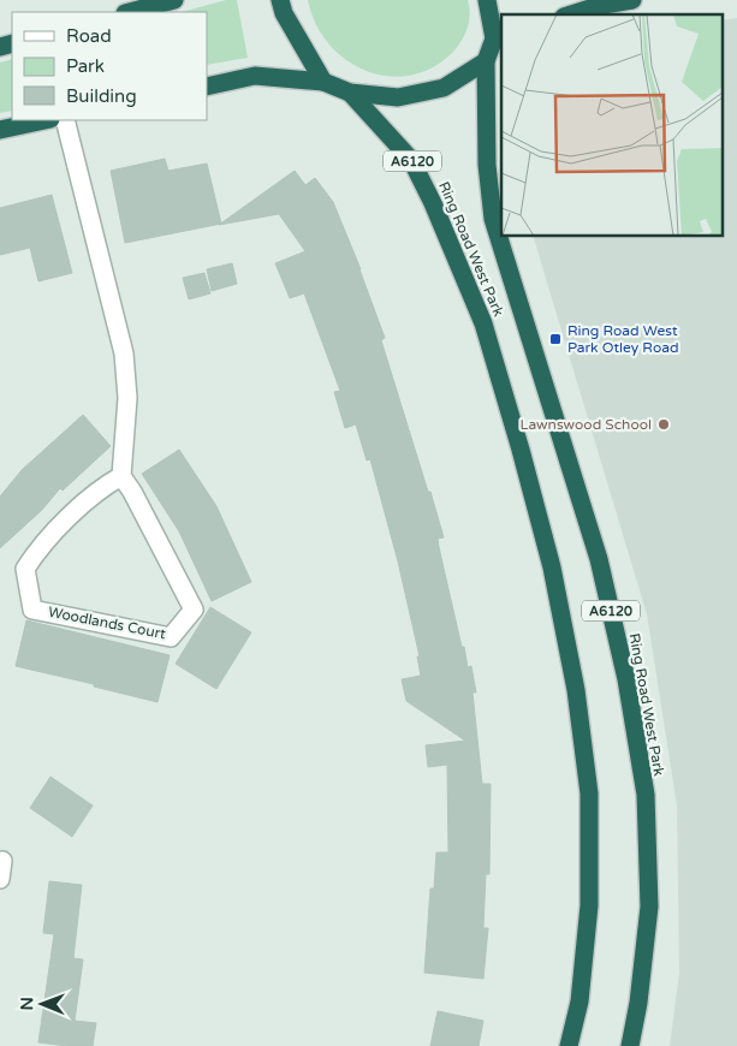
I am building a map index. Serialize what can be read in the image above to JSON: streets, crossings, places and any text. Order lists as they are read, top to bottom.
{
  "streets": {
    "highway": ["A6120", "Ring Road West Park"],
    "street": ["Woodlands Court"]
  },
  "crossings": [
    ["A6120", "Ring Road West Park"]
  ],
  "places": {
    "transit": ["Ring Road West Park Otley Road"],
    "other": ["Lawnswood School"]
  },
  "legend": ["Road", "Park", "Building"],
  "north": "left"
}
